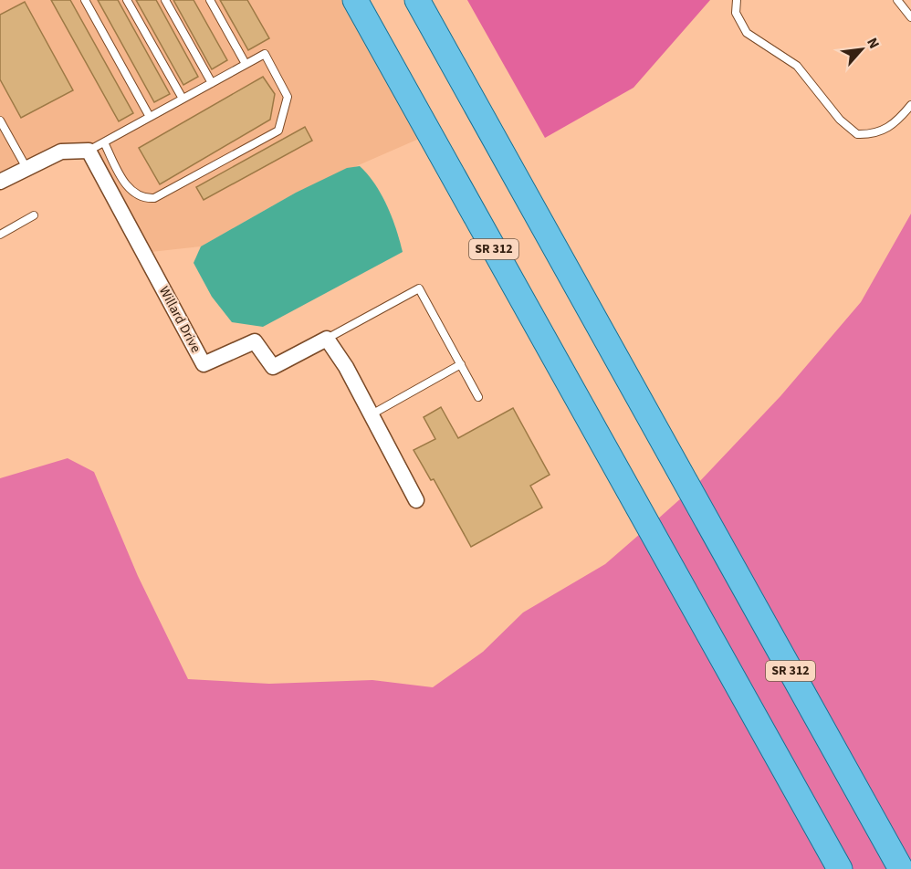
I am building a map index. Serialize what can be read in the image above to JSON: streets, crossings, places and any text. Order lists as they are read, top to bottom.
{
  "streets": {
    "main road": ["SR 312"],
    "street": ["Willard Drive"]
  },
  "north": "top right"
}
